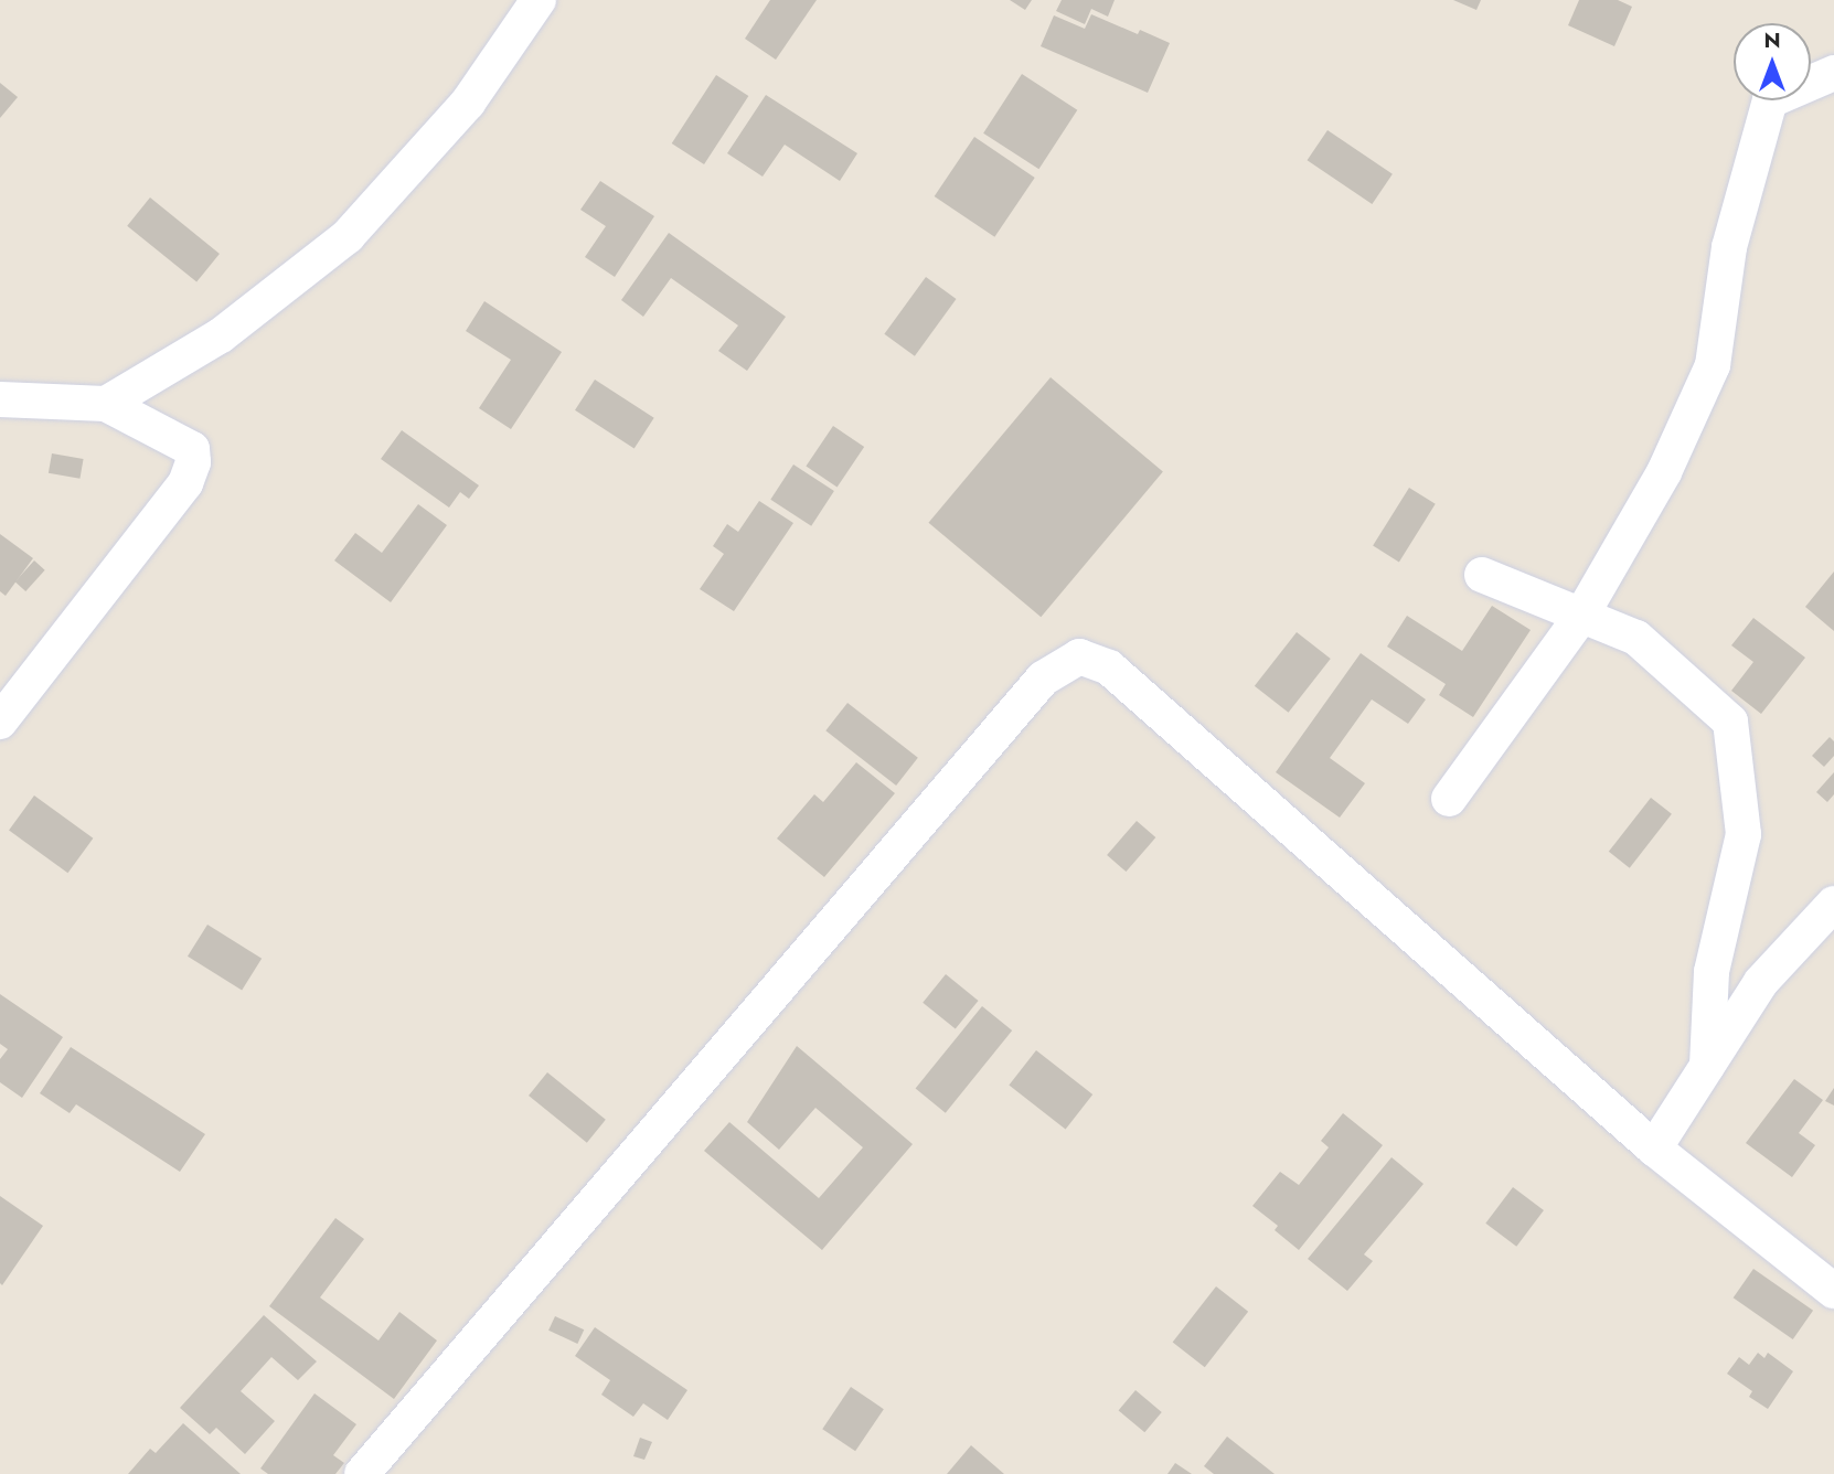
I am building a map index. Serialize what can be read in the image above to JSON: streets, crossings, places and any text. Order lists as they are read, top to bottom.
{
  "north": "top"
}
